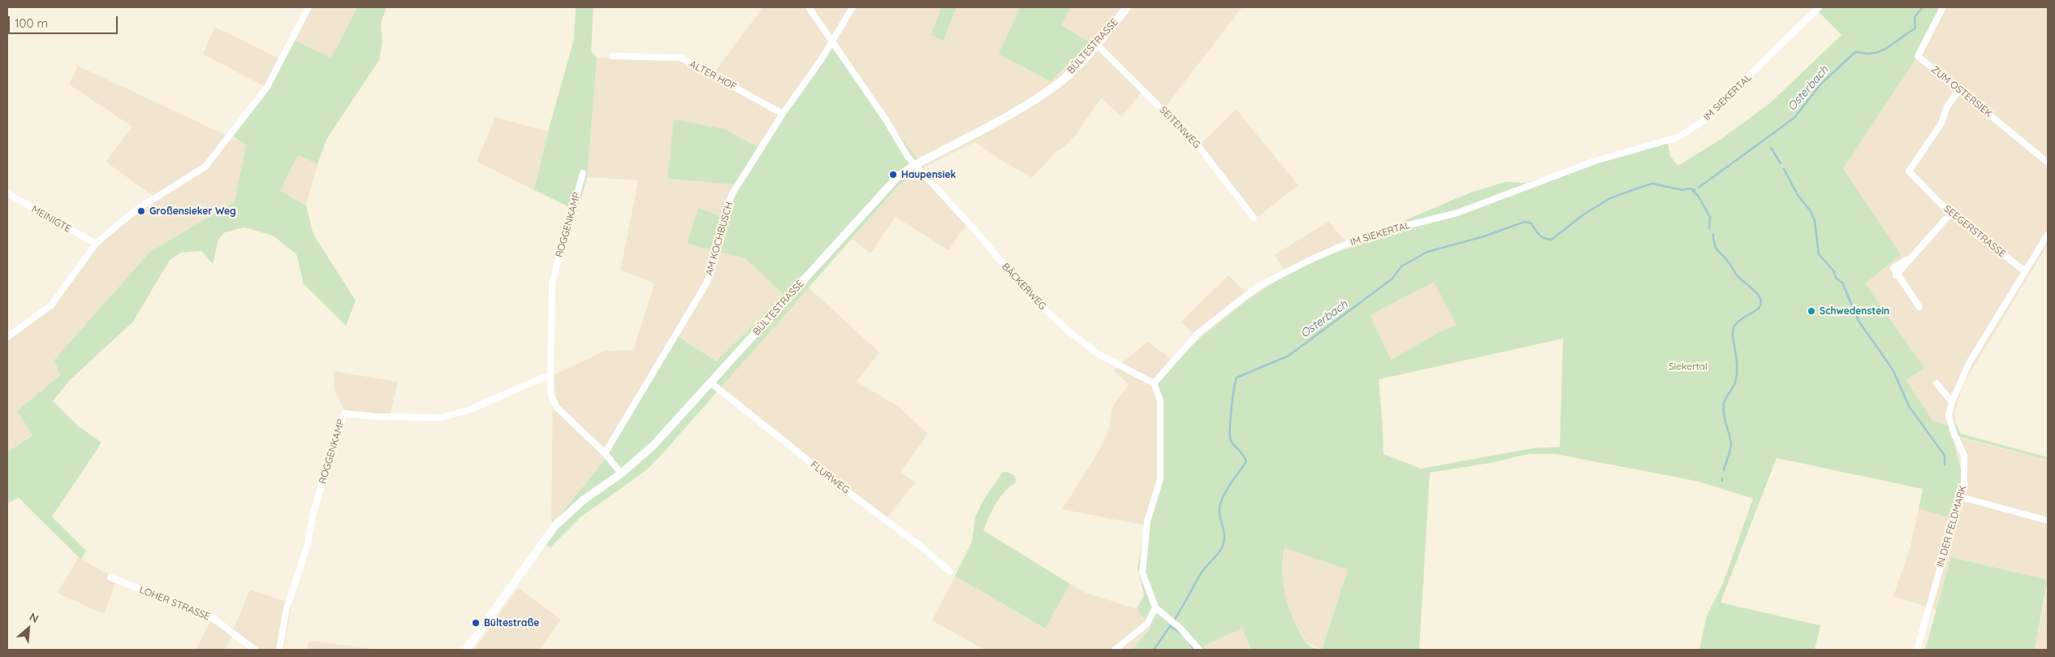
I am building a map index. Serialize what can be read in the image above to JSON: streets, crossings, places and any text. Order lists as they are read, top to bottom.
{
  "streets": {
    "street": [
      "BÜLTESTRASSE",
      "ALTER HOF",
      "ZUM OSTERSIEK",
      "IM SIEKERTAL",
      "SEITENWEG",
      "MEINIGTE",
      "ROGGENKAMP",
      "SEEGERSTRASSE",
      "AM KOCHBUSCH",
      "BÄCKERWEG",
      "FLURWEG",
      "IN DER FELDMARK",
      "LOHER STRASSE"
    ]
  },
  "crossings": [
    ["BÜLTESTRASSE", "SEITENWEG"],
    ["BÜLTESTRASSE", "ROGGENKAMP"],
    ["BÜLTESTRASSE", "BÄCKERWEG"],
    ["BÜLTESTRASSE", "FLURWEG"],
    ["ALTER HOF", "AM KOCHBUSCH"],
    ["ZUM OSTERSIEK", "SEEGERSTRASSE"],
    ["IM SIEKERTAL", "BÄCKERWEG"],
    ["ROGGENKAMP", "AM KOCHBUSCH"],
    ["SEEGERSTRASSE", "IN DER FELDMARK"]
  ],
  "water": ["Osterbach"],
  "parks": ["Siekertal"],
  "places": [
    "Haupensiek",
    "Großensieker Weg",
    "Schwedenstein",
    "Bültestraße"
  ],
  "scale_bar": "100 m",
  "north": "top right"
}
